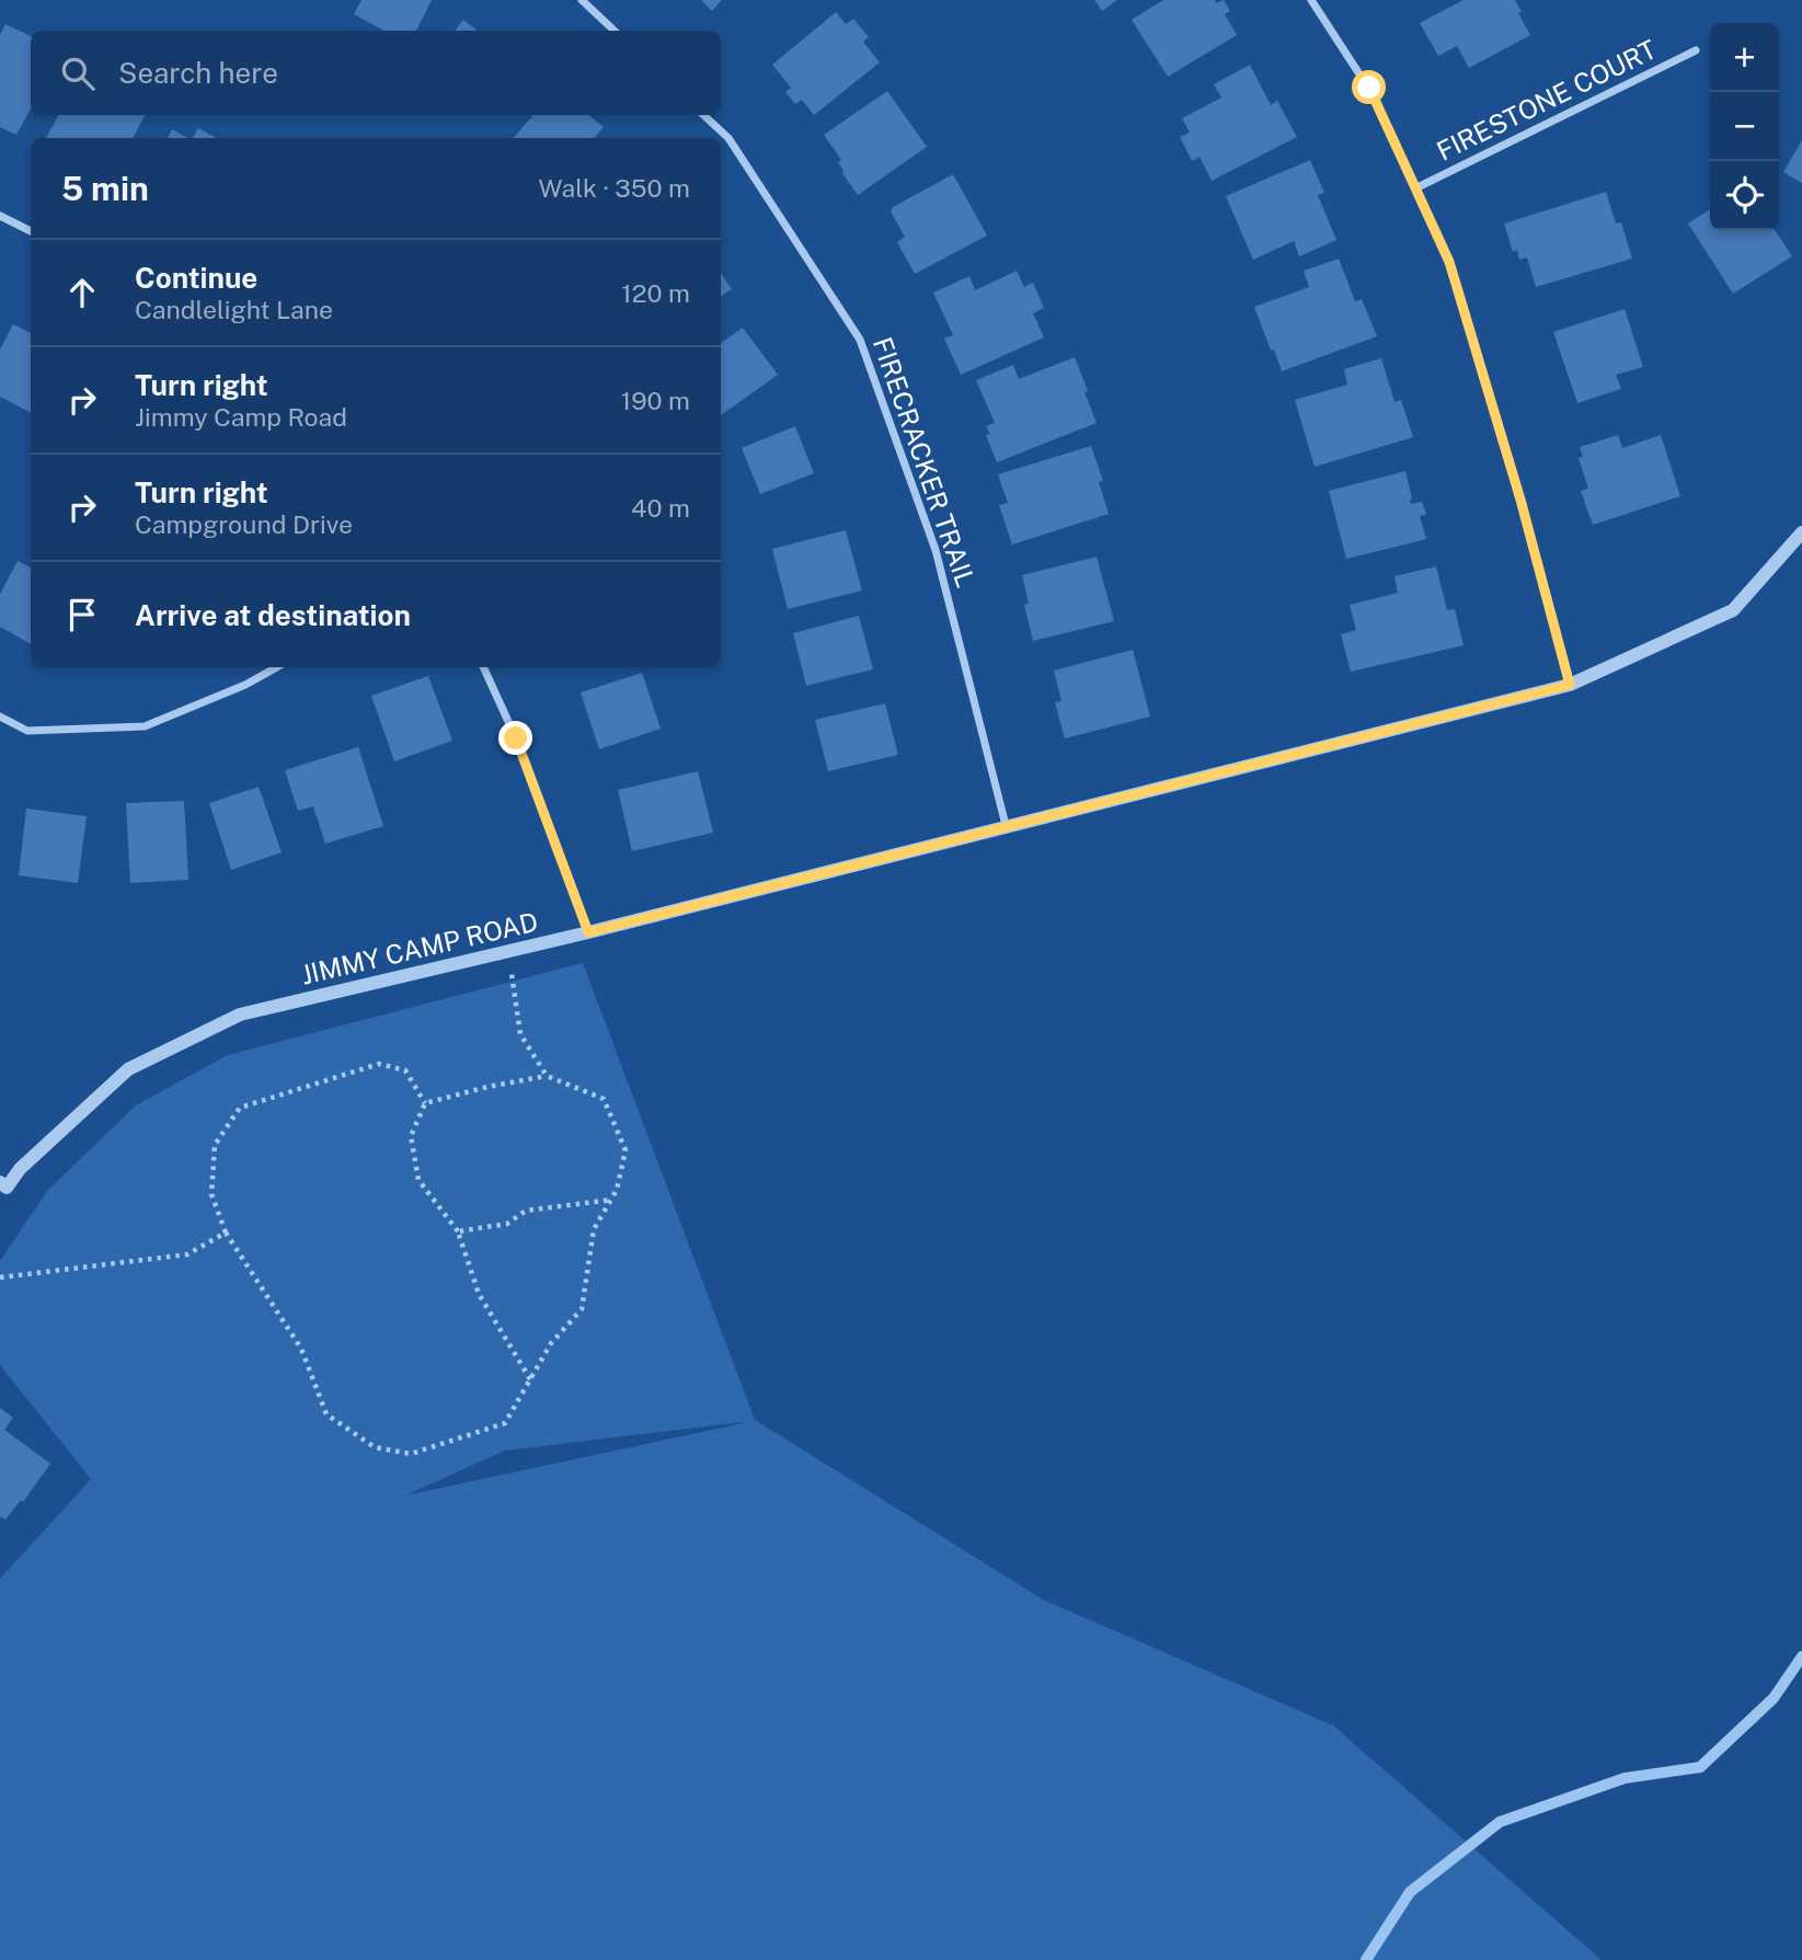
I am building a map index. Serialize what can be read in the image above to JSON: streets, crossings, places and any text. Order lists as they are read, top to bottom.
{
  "streets": {
    "street": ["FIRESTONE COURT", "FIRECRACKER TRAIL", "JIMMY CAMP ROAD"]
  },
  "crossings": [
    ["FIRECRACKER TRAIL", "JIMMY CAMP ROAD"]
  ],
  "page": {
    "map_buttons": ["+", "−"],
    "search": "Search here",
    "heading": ["5 min", "Walk · 350 m"],
    "list": [
      ["Continue", "Candlelight Lane", "120 m"],
      ["Turn right", "Jimmy Camp Road", "190 m"],
      ["Turn right", "Campground Drive", "40 m"],
      "Arrive at destination"
    ]
  }
}
